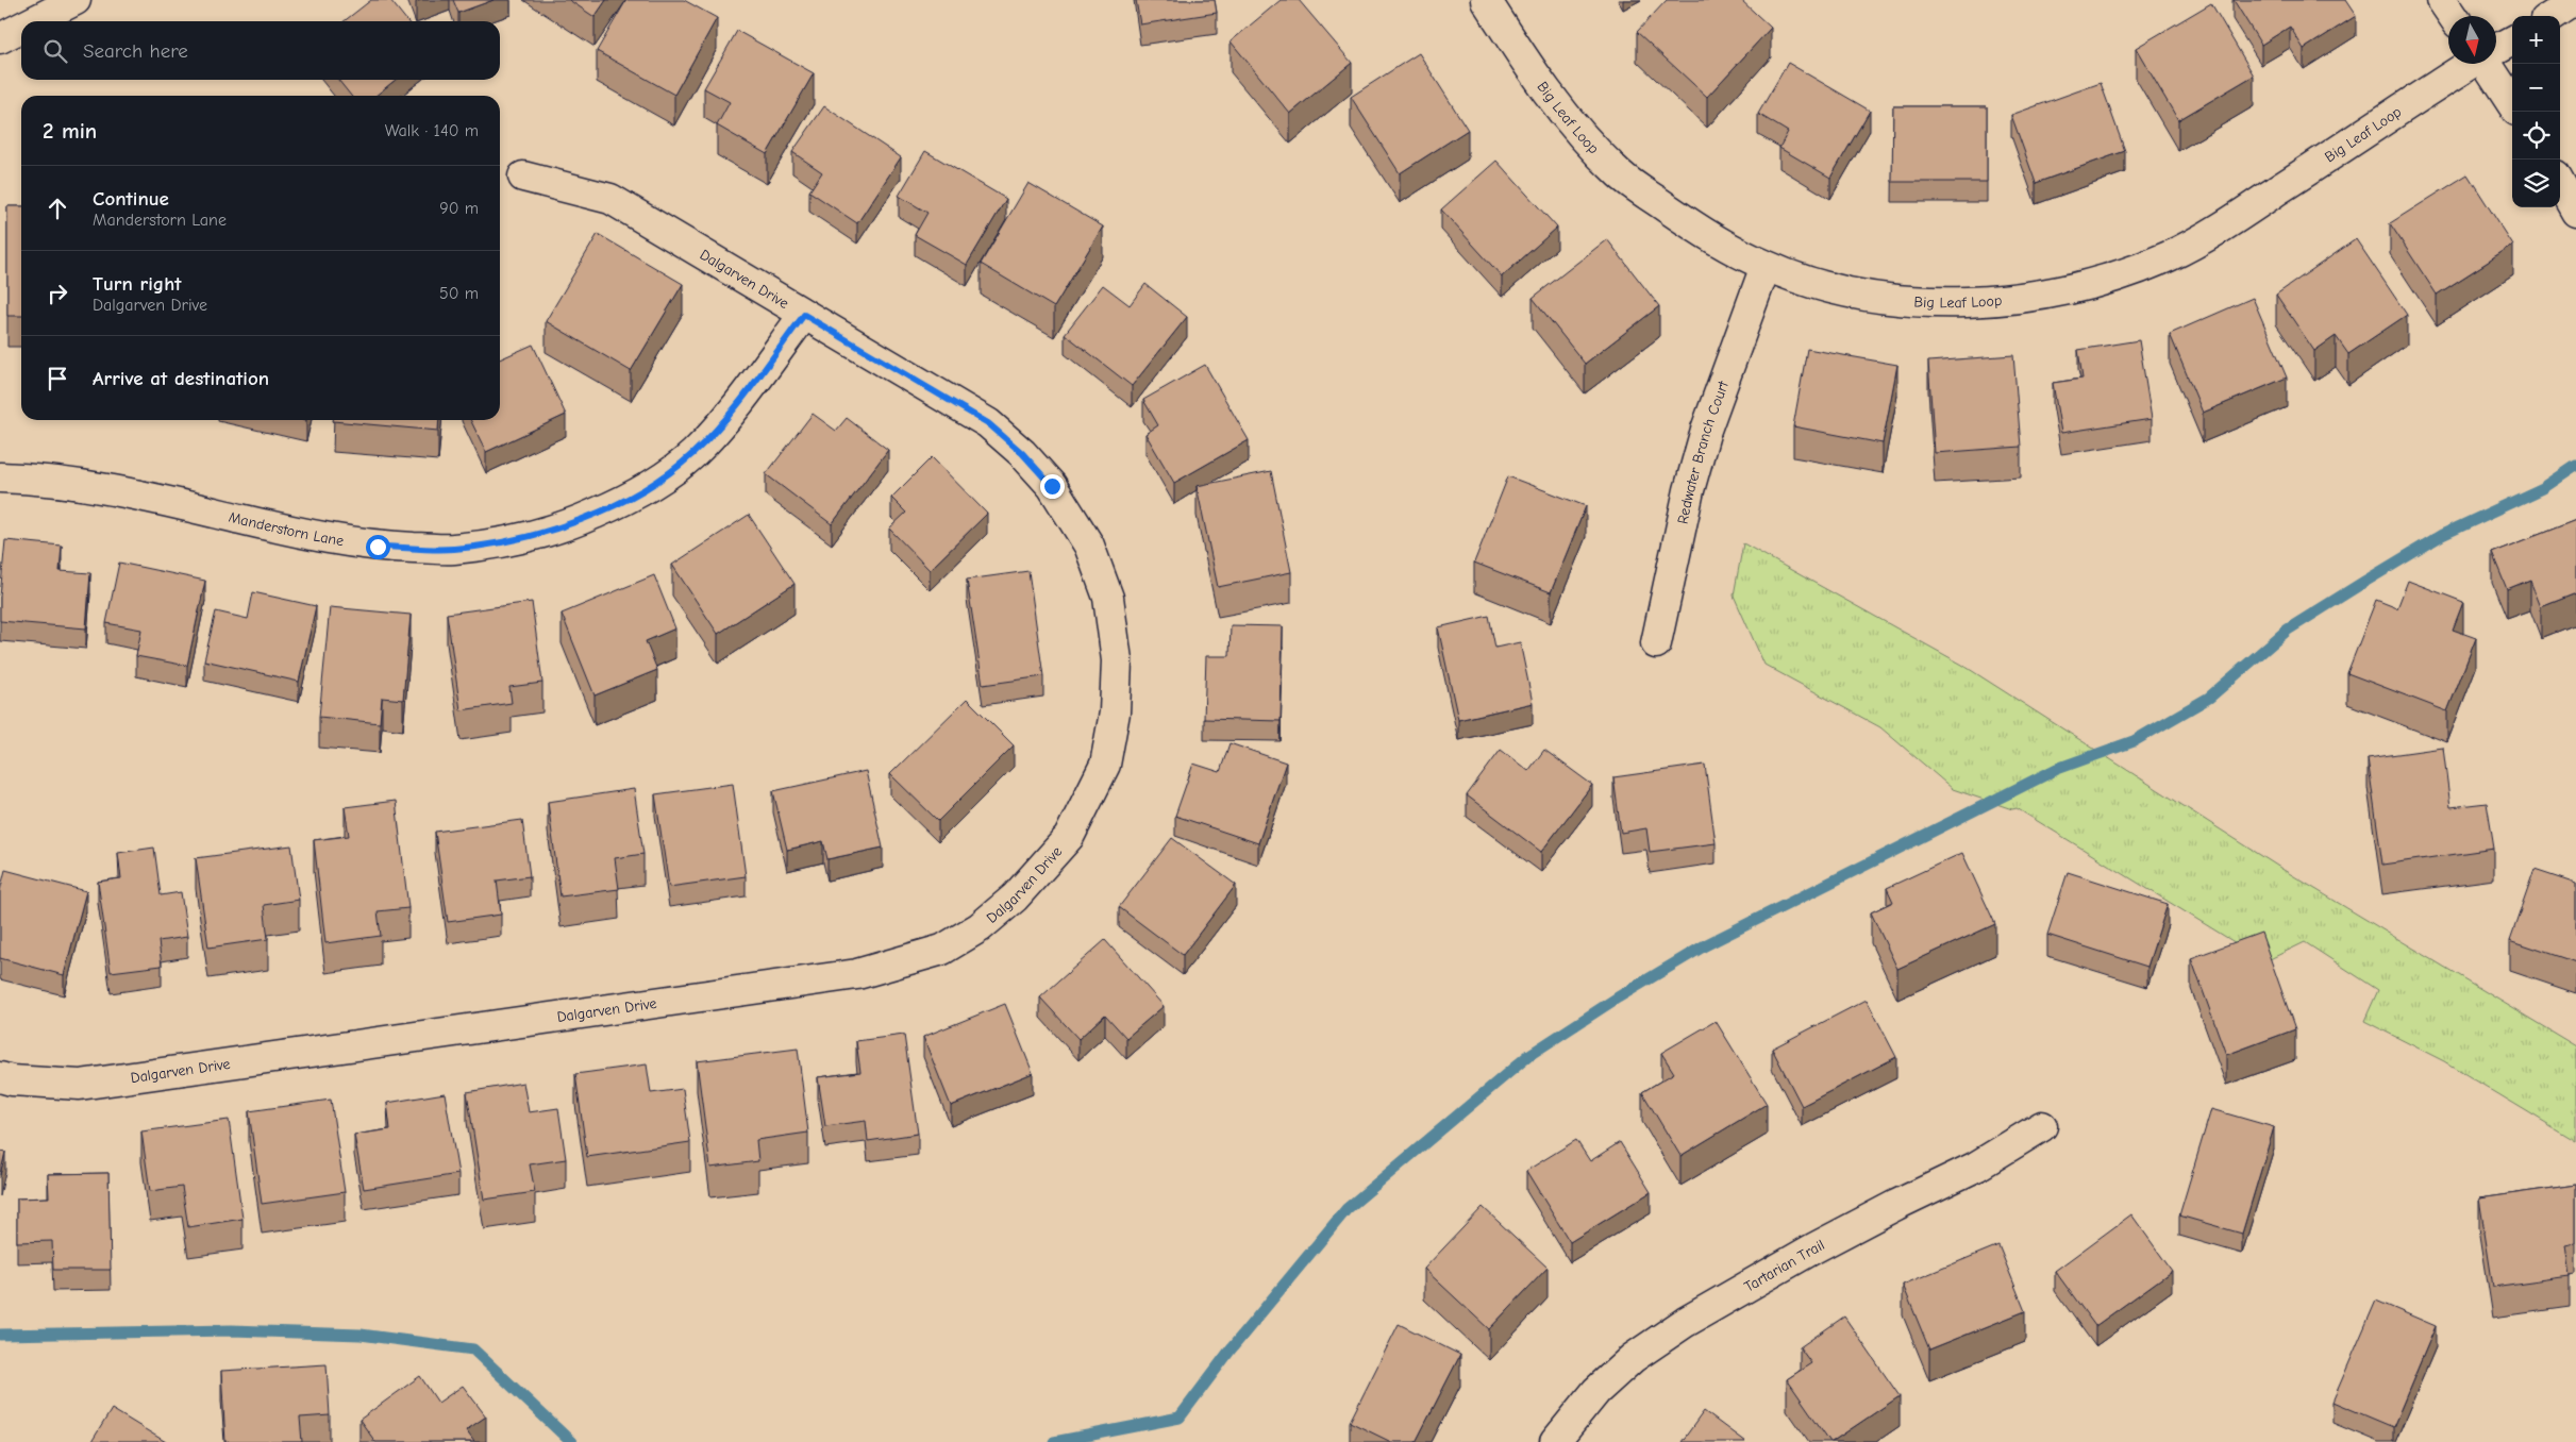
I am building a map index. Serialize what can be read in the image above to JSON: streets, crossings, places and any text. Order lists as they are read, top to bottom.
{
  "streets": {
    "street": [
      "Big Leaf Loop",
      "Dalgarven Drive",
      "Redwater Branch Court",
      "Manderstorn Lane",
      "Tartarian Trail"
    ]
  },
  "crossings": [
    ["Big Leaf Loop", "Redwater Branch Court"],
    ["Dalgarven Drive", "Manderstorn Lane"]
  ],
  "north": "bottom",
  "page": {
    "map_buttons": ["+", "−"],
    "search": "Search here",
    "heading": ["2 min", "Walk · 140 m"],
    "list": [
      ["Continue", "Manderstorn Lane", "90 m"],
      ["Turn right", "Dalgarven Drive", "50 m"],
      "Arrive at destination"
    ]
  }
}
